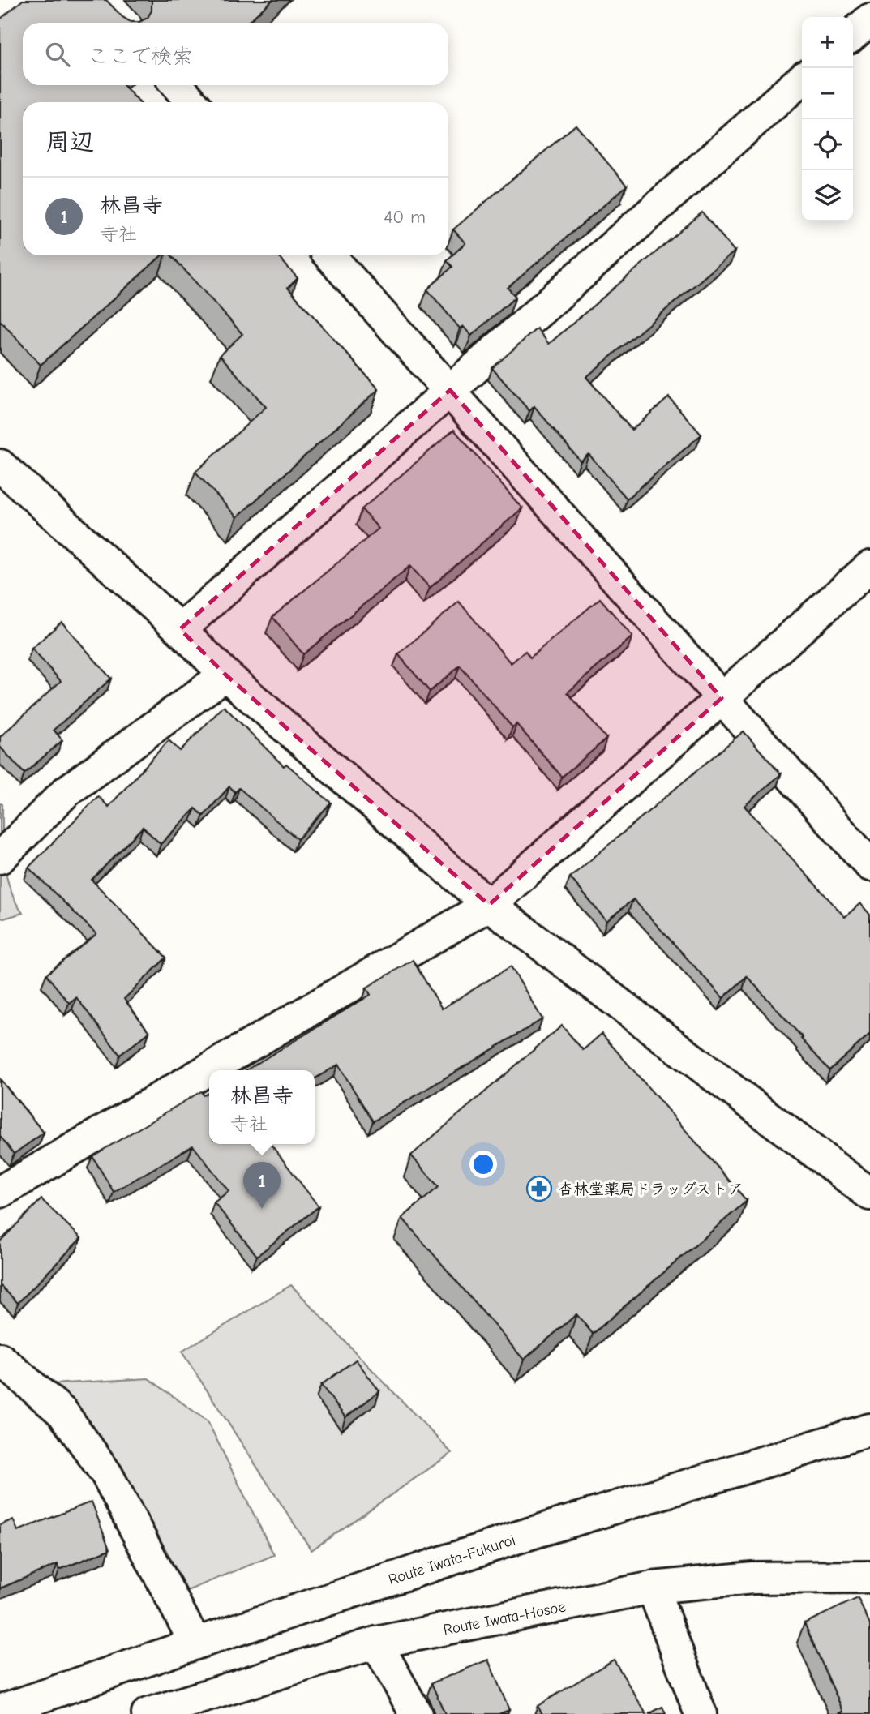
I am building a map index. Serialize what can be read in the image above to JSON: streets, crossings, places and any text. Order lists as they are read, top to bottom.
{
  "streets": {
    "street": ["Route Iwata-Fukuroi", "Route Iwata-Hosoe"]
  },
  "places": {
    "pharmacy": ["杏林堂薬局ドラッグストア"]
  },
  "page": {
    "map_buttons": ["+", "−"],
    "search": "ここで検索",
    "heading": "周辺",
    "list": [
      {
        "mark": "1",
        "name": "林昌寺",
        "note": "寺社",
        "value": "40 m"
      }
    ],
    "popup": ["林昌寺", "寺社"],
    "pins": "1"
  }
}
